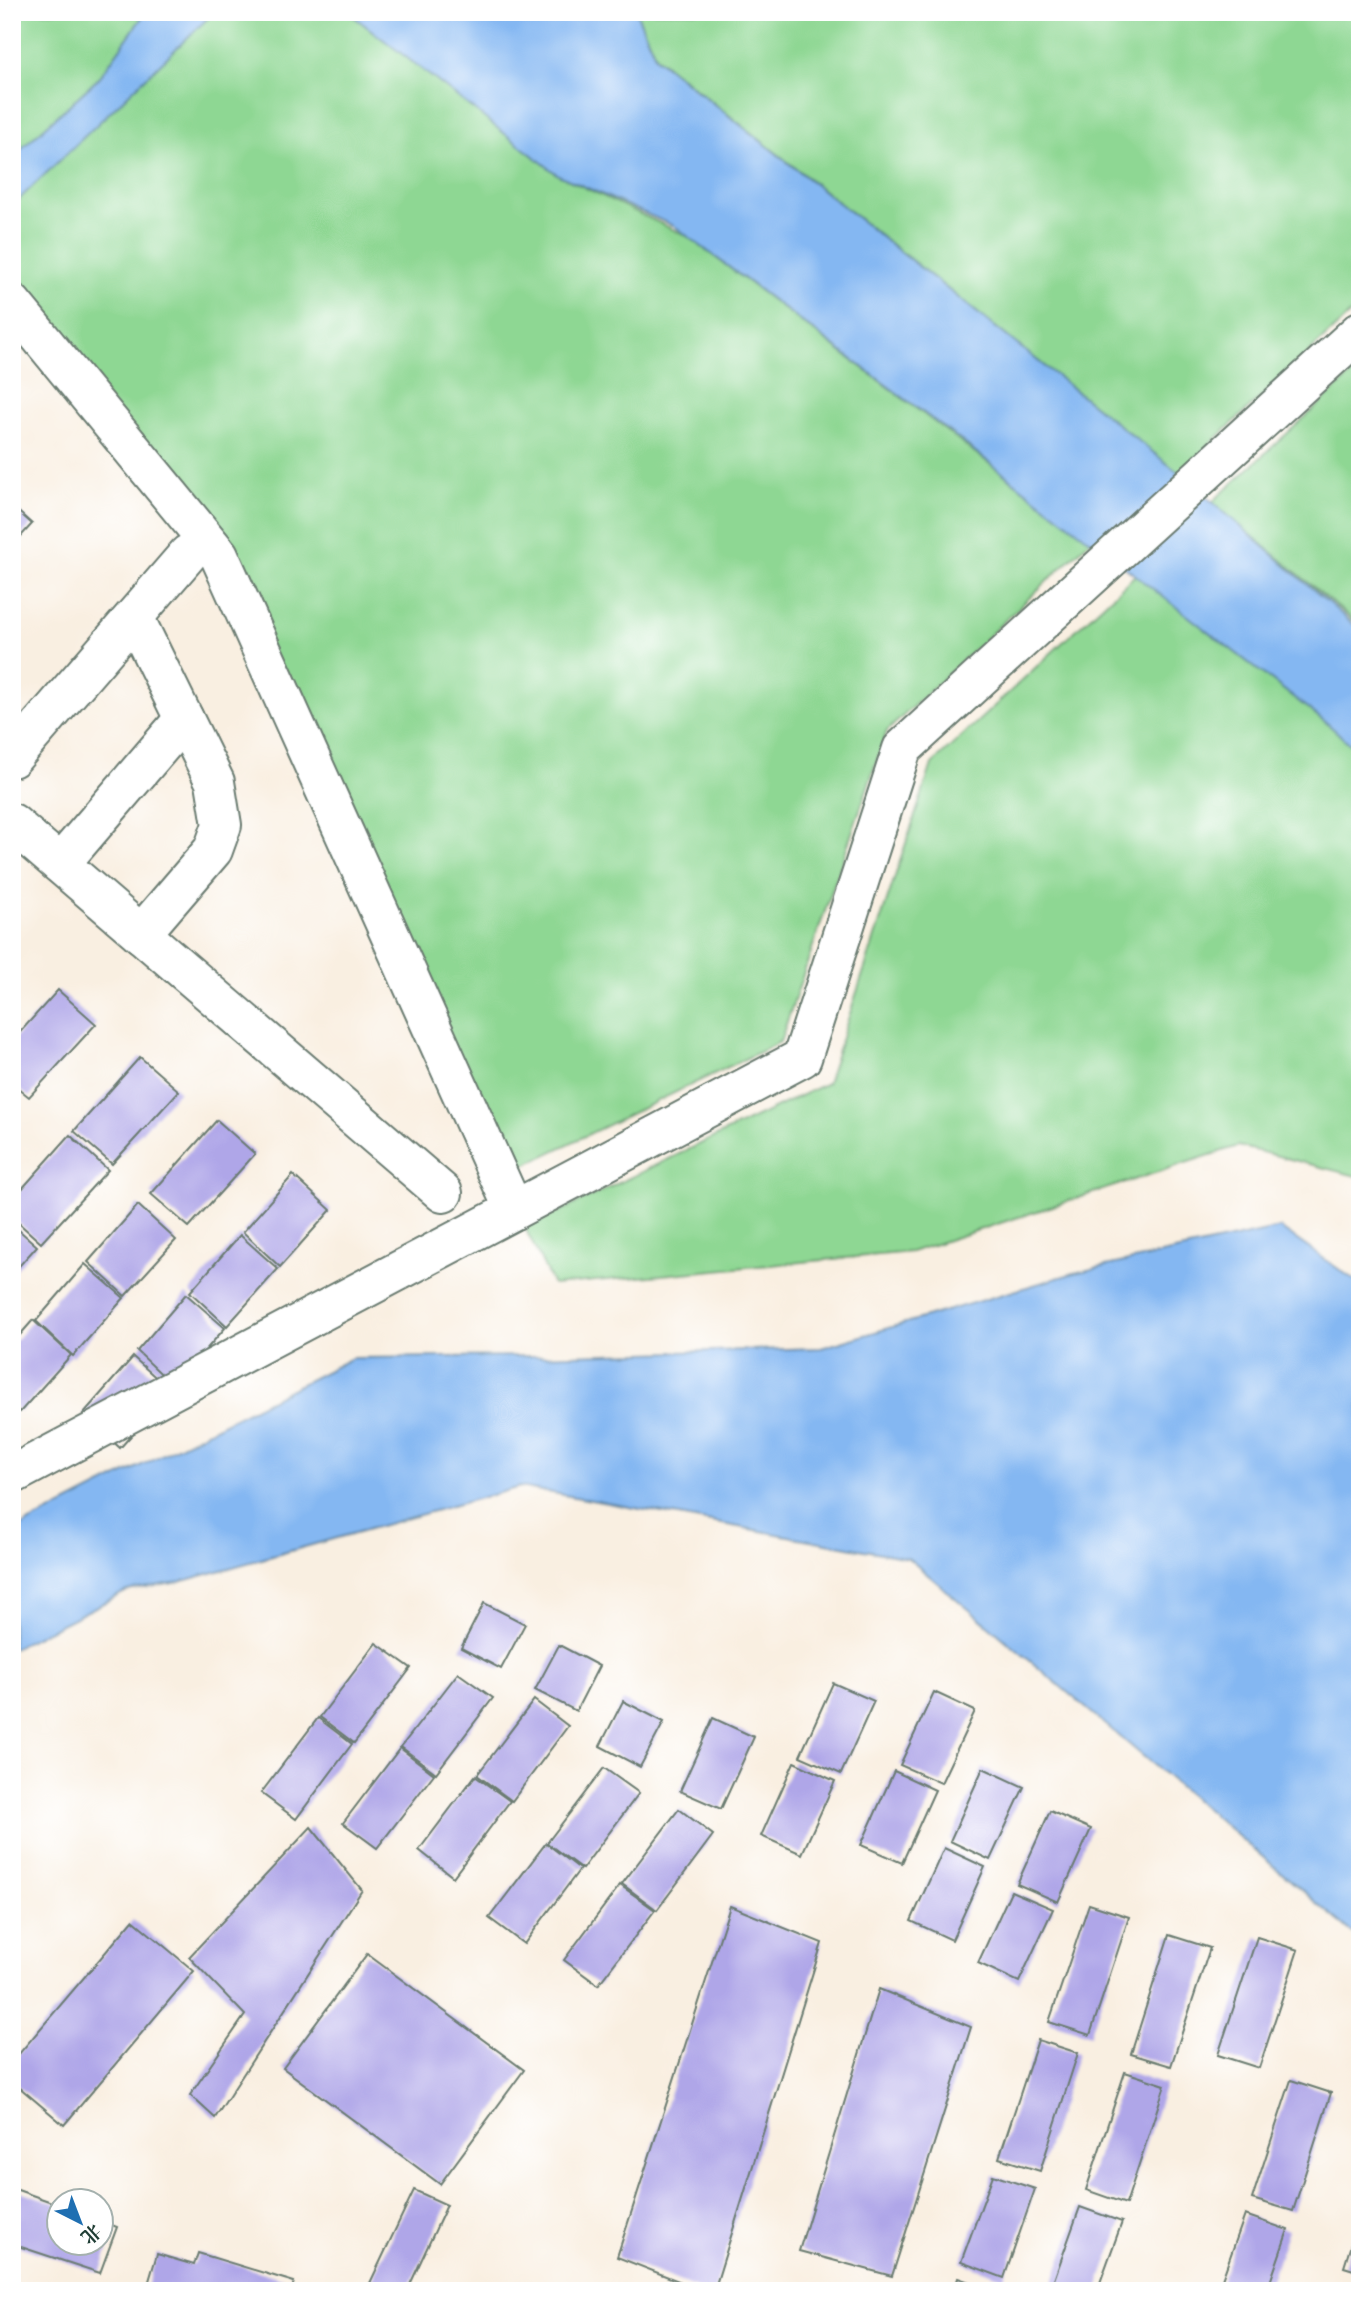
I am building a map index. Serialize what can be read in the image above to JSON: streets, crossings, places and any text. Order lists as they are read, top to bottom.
{
  "north": "bottom right"
}
